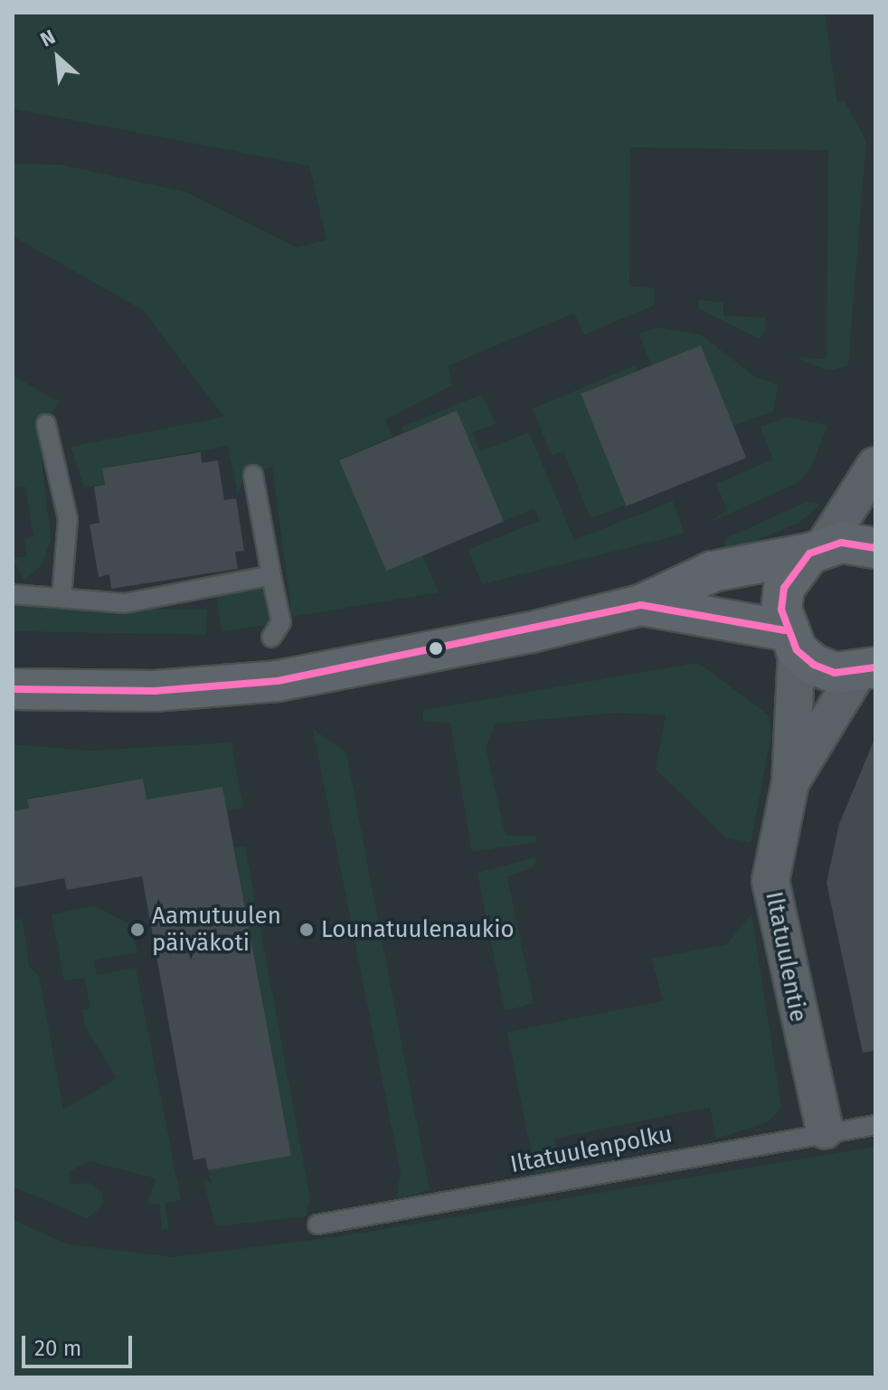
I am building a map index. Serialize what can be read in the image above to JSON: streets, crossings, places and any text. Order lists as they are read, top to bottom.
{
  "streets": {
    "street": ["Iltatuulentie"],
    "lane": ["Iltatuulenpolku"]
  },
  "crossings": [
    ["Iltatuulentie", "Iltatuulenpolku"]
  ],
  "places": ["Aamutuulen päiväkoti", "Lounatuulenaukio"],
  "scale_bar": "20 m",
  "north": "top left"
}
